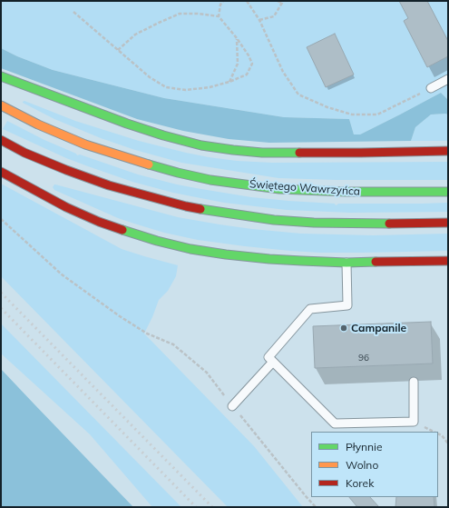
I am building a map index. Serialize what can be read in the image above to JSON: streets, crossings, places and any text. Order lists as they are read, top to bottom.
{
  "streets": {
    "main road": ["Świętego Wawrzyńca"]
  },
  "places": ["Campanile"],
  "house_numbers": ["96"],
  "legend": ["Płynnie", "Wolno", "Korek"]
}
